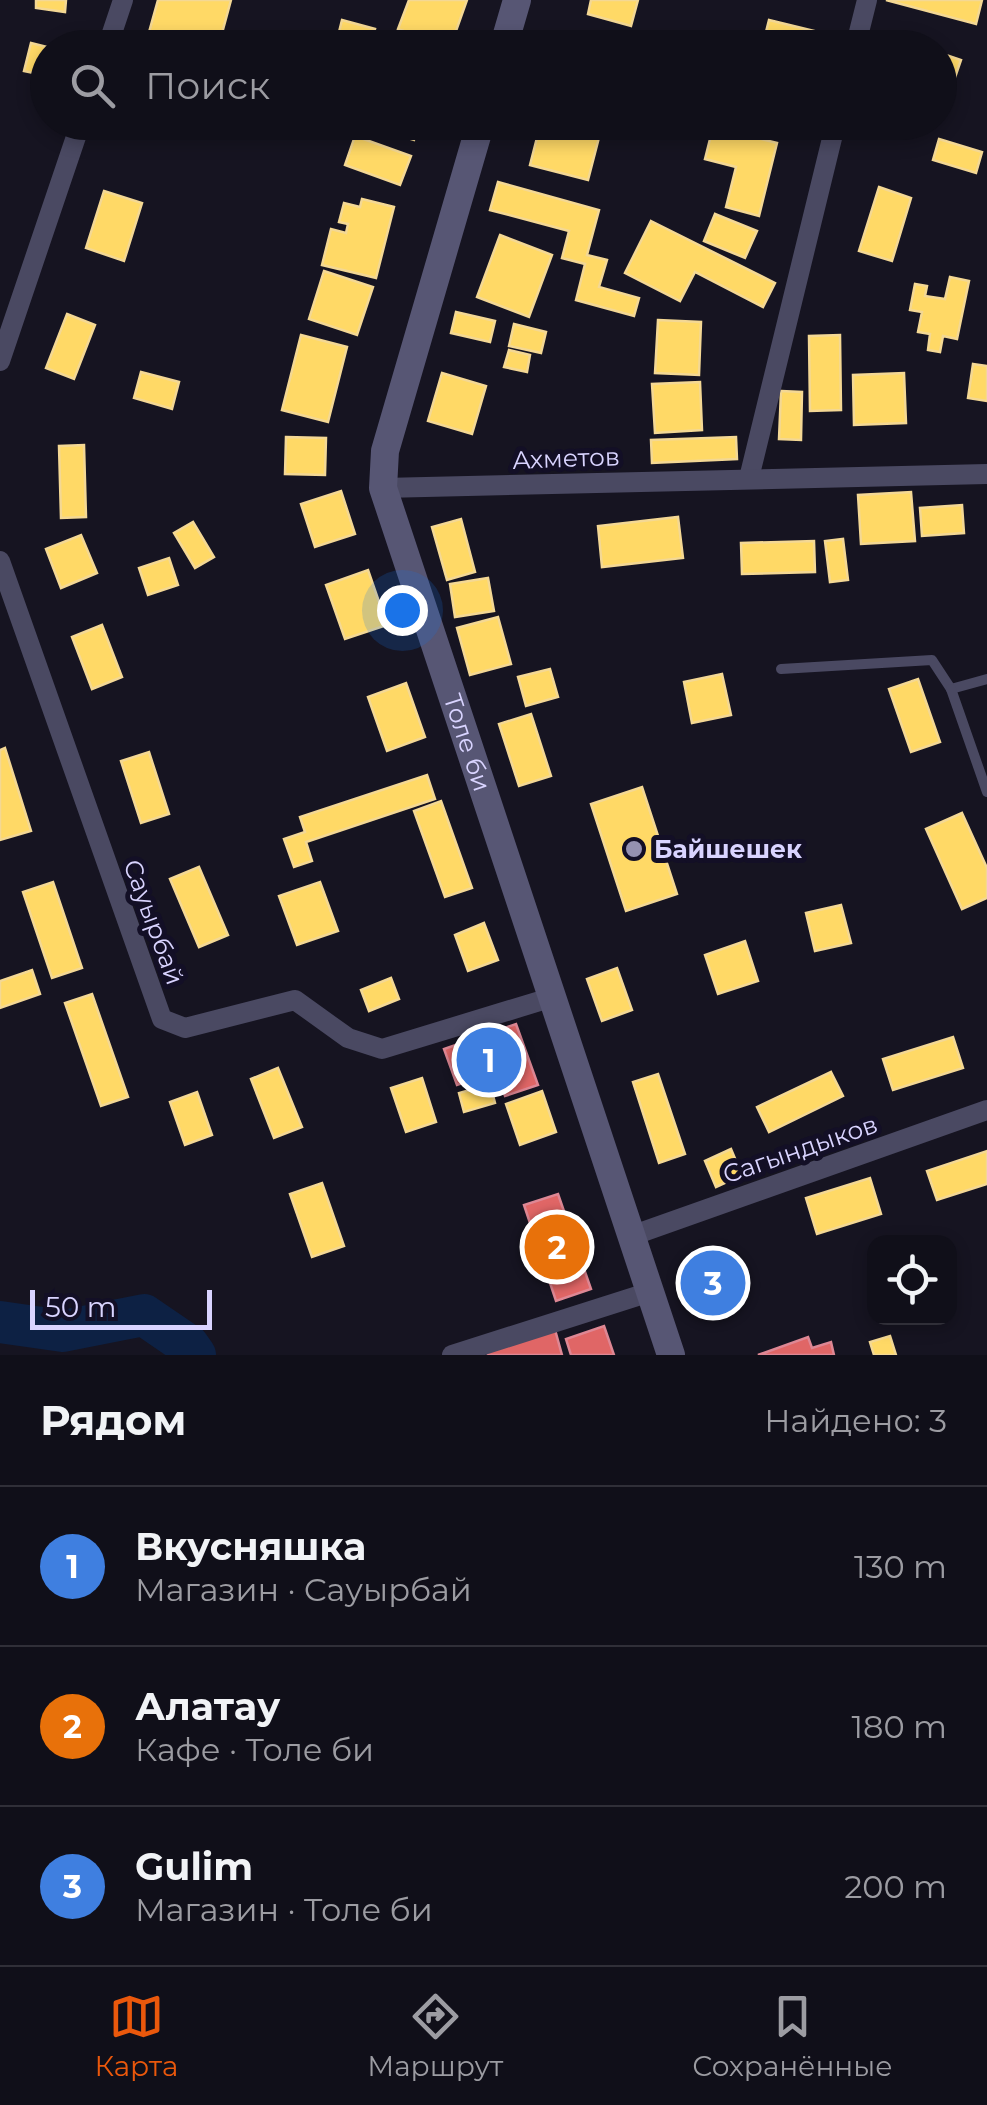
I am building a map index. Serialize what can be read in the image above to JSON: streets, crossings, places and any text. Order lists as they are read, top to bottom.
{
  "streets": {
    "main road": ["Толе би"],
    "street": ["Ахметов", "Сауырбай", "Сагындыков"]
  },
  "crossings": [
    ["Ахметов", "Толе би"],
    ["Толе би", "Сауырбай"],
    ["Толе би", "Сагындыков"]
  ],
  "places": ["Байшешек"],
  "scale_bar": "50 m",
  "page": {
    "search": "Поиск",
    "pins": ["1", "2", "3"],
    "scale": "50 m",
    "heading": ["Рядом", "Найдено: 3"],
    "list": [
      {
        "mark": "1",
        "name": "Вкусняшка",
        "note": "Магазин · Сауырбай",
        "value": "130 m"
      },
      {
        "mark": "2",
        "name": "Алатау",
        "note": "Кафе · Толе би",
        "value": "180 m"
      },
      {
        "mark": "3",
        "name": "Gulim",
        "note": "Магазин · Толе би",
        "value": "200 m"
      }
    ],
    "nav": ["Карта", "Маршрут", "Сохранённые"]
  }
}
